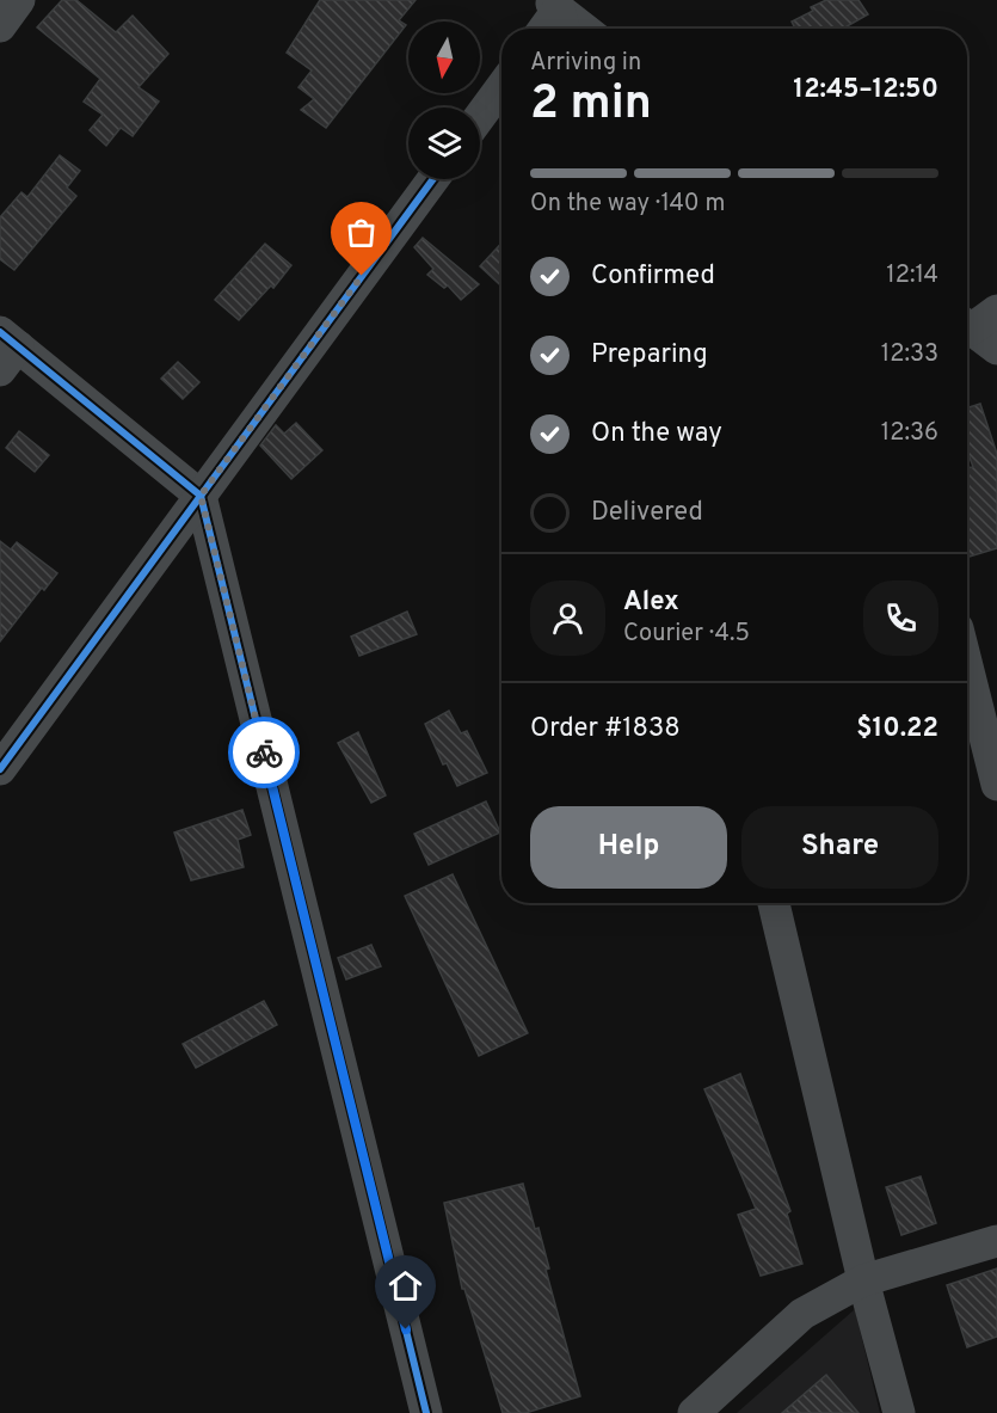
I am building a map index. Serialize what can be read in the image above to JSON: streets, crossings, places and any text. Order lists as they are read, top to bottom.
{
  "north": "bottom",
  "page": {
    "heading": ["2 min", "Arriving in", "12:45–12:50"],
    "panel": [
      "Alex",
      "Courier · 4.5",
      "Order #1838",
      "$10.22"
    ],
    "bar": "On the way · 140 m",
    "list": [
      ["Confirmed", "12:14"],
      ["Preparing", "12:33"],
      ["On the way", "12:36"],
      "Delivered"
    ],
    "buttons": ["Help", "Share"]
  }
}
